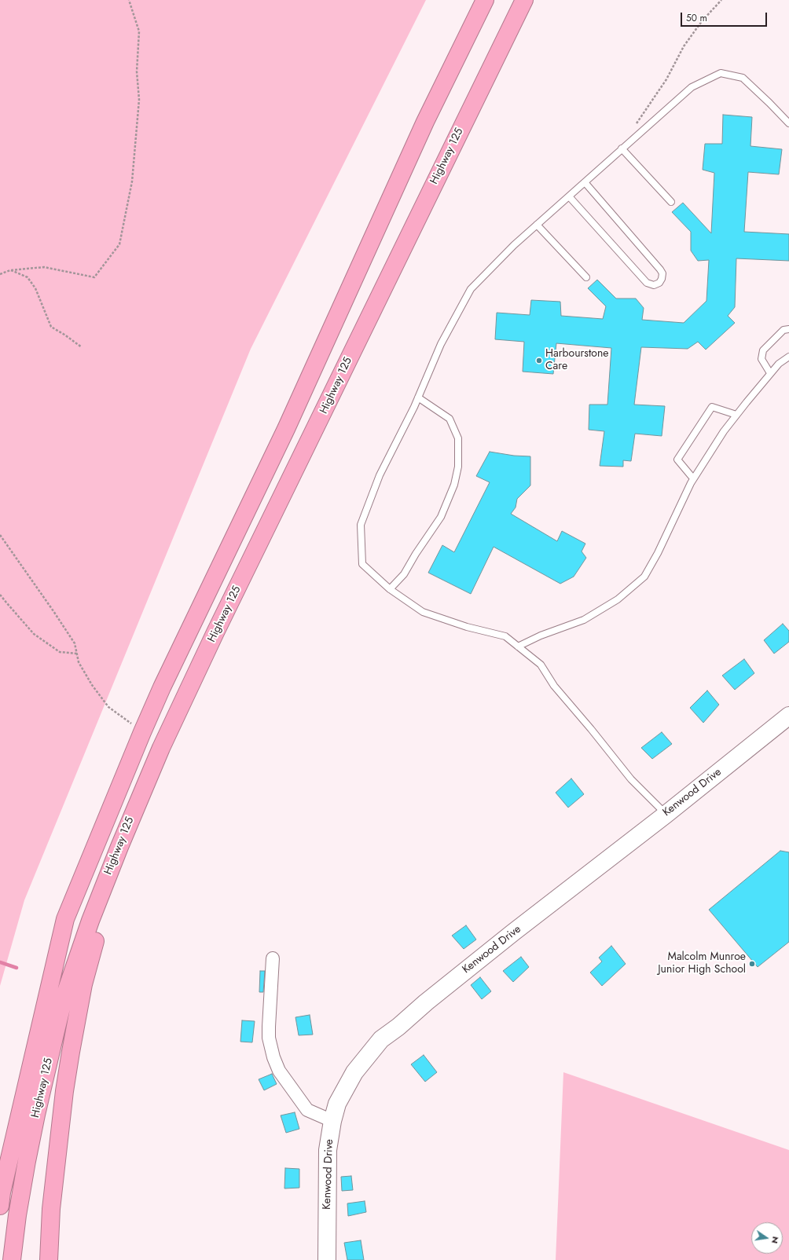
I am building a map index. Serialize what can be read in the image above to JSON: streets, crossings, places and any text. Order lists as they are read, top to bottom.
{
  "streets": {
    "highway": ["Highway 125"],
    "street": ["Kenwood Drive"]
  },
  "places": ["Harbourstone Care", "Malcolm Munroe Junior High School"],
  "scale_bar": "50 m",
  "north": "right"
}
